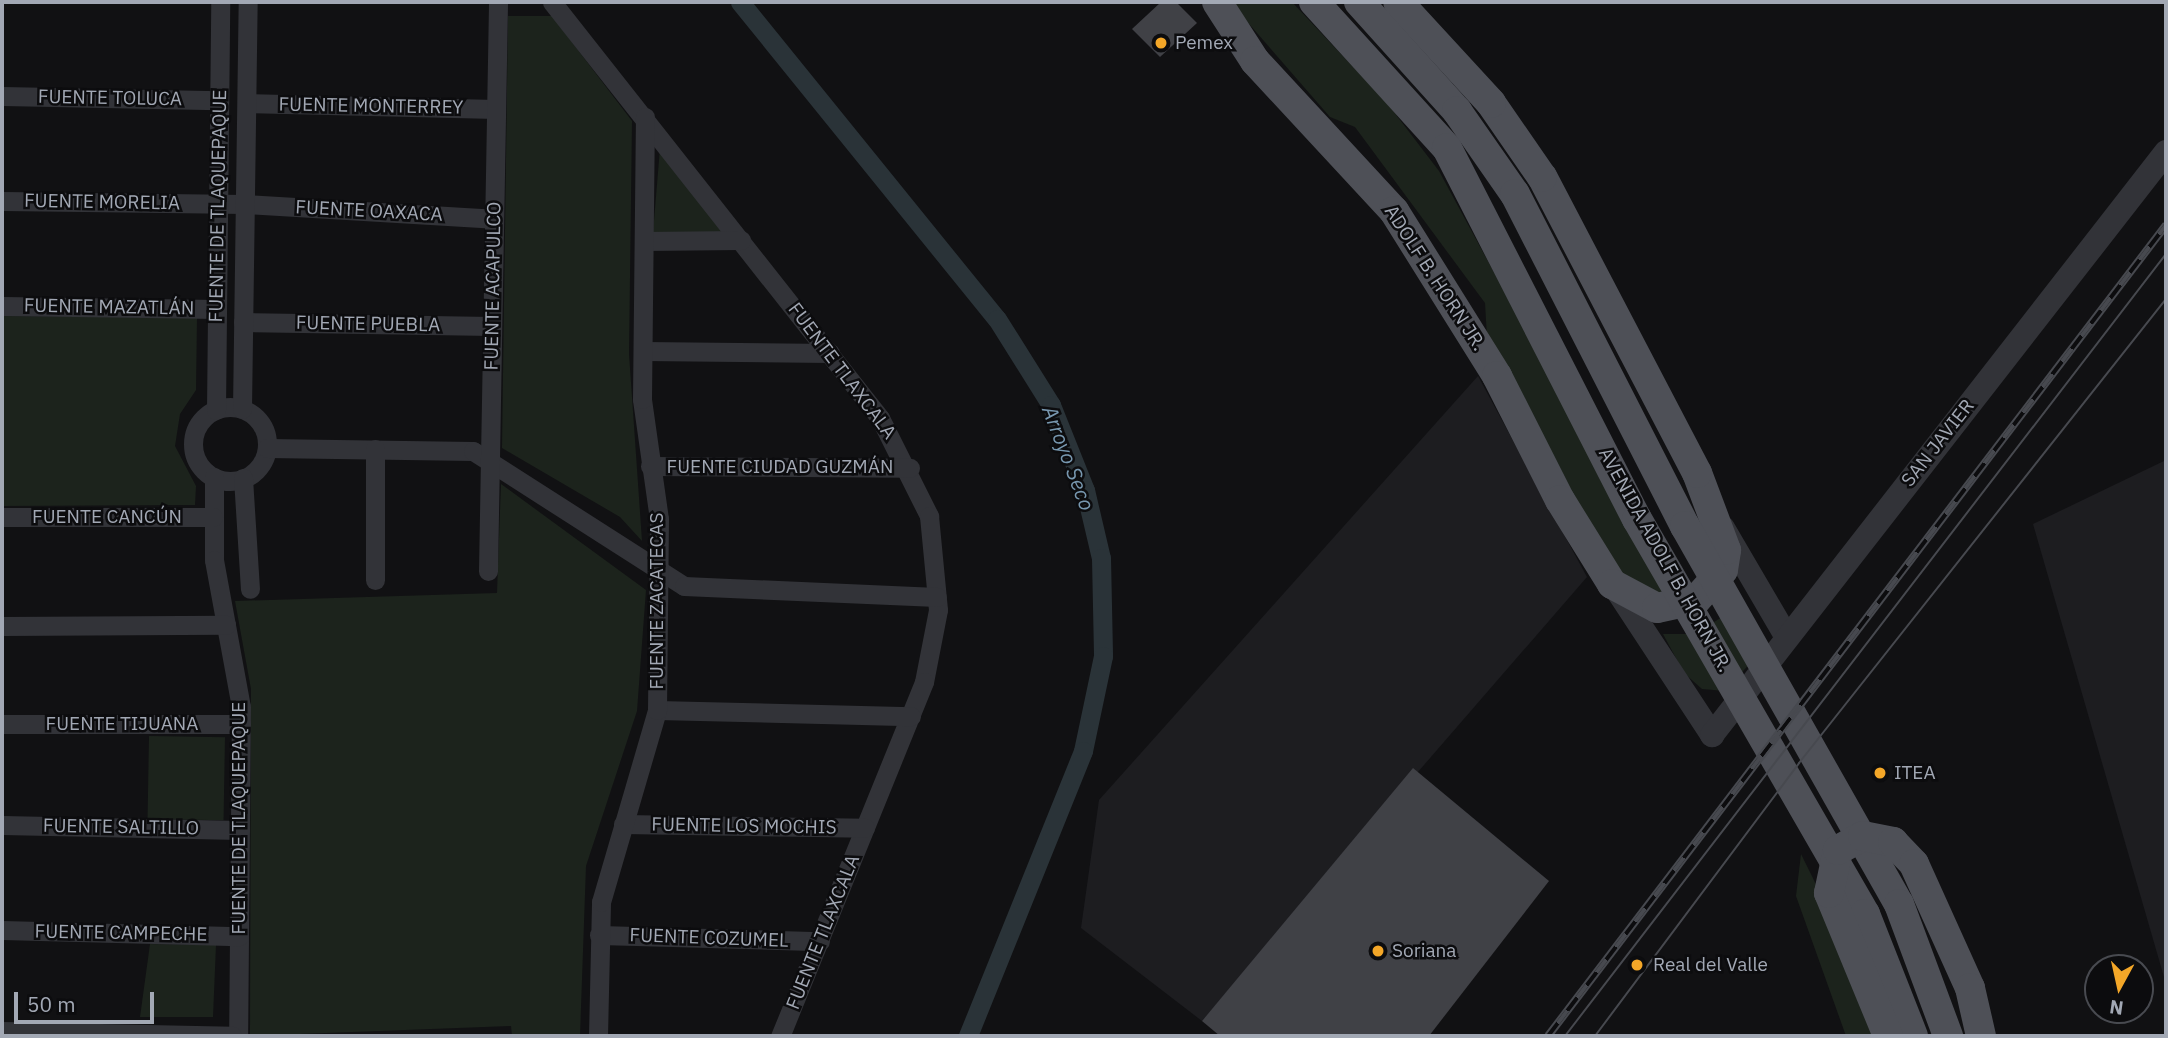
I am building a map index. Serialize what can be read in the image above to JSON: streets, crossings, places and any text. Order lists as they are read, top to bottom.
{
  "streets": {
    "main road": ["ADOLF B. HORN JR.", "AVENIDA ADOLF B. HORN JR."],
    "street": [
      "FUENTE TOLUCA",
      "FUENTE MONTERREY",
      "FUENTE MORELIA",
      "FUENTE DE TLAQUEPAQUE",
      "FUENTE OAXACA",
      "FUENTE ACAPULCO",
      "FUENTE MAZATLÁN",
      "FUENTE PUEBLA",
      "FUENTE TLAXCALA",
      "SAN JAVIER",
      "FUENTE CIUDAD GUZMÁN",
      "FUENTE CANCÚN",
      "FUENTE ZACATECAS",
      "FUENTE TIJUANA",
      "FUENTE LOS MOCHIS",
      "FUENTE SALTILLO",
      "FUENTE CAMPECHE",
      "FUENTE COZUMEL"
    ]
  },
  "crossings": [
    ["FUENTE TOLUCA", "FUENTE DE TLAQUEPAQUE"],
    ["FUENTE MONTERREY", "FUENTE DE TLAQUEPAQUE"],
    ["FUENTE MONTERREY", "FUENTE ACAPULCO"],
    ["FUENTE MORELIA", "FUENTE DE TLAQUEPAQUE"],
    ["FUENTE MORELIA", "FUENTE OAXACA"],
    ["FUENTE DE TLAQUEPAQUE", "FUENTE OAXACA"],
    ["FUENTE DE TLAQUEPAQUE", "FUENTE MAZATLÁN"],
    ["FUENTE DE TLAQUEPAQUE", "FUENTE PUEBLA"],
    ["FUENTE DE TLAQUEPAQUE", "FUENTE CANCÚN"],
    ["FUENTE DE TLAQUEPAQUE", "FUENTE TIJUANA"],
    ["FUENTE DE TLAQUEPAQUE", "FUENTE SALTILLO"],
    ["FUENTE DE TLAQUEPAQUE", "FUENTE CAMPECHE"],
    ["FUENTE OAXACA", "FUENTE ACAPULCO"],
    ["ADOLF B. HORN JR.", "SAN JAVIER"],
    ["FUENTE ACAPULCO", "FUENTE PUEBLA"],
    ["FUENTE TLAXCALA", "FUENTE CIUDAD GUZMÁN"],
    ["FUENTE TLAXCALA", "FUENTE ZACATECAS"],
    ["FUENTE TLAXCALA", "FUENTE LOS MOCHIS"],
    ["FUENTE TLAXCALA", "FUENTE COZUMEL"],
    ["FUENTE CIUDAD GUZMÁN", "FUENTE ZACATECAS"],
    ["FUENTE ZACATECAS", "FUENTE LOS MOCHIS"],
    ["FUENTE ZACATECAS", "FUENTE COZUMEL"]
  ],
  "water": ["Arroyo Seco"],
  "places": [
    "Pemex",
    "ITEA",
    "Soriana",
    "Real del Valle"
  ],
  "scale_bar": "50 m",
  "north": "bottom"
}
